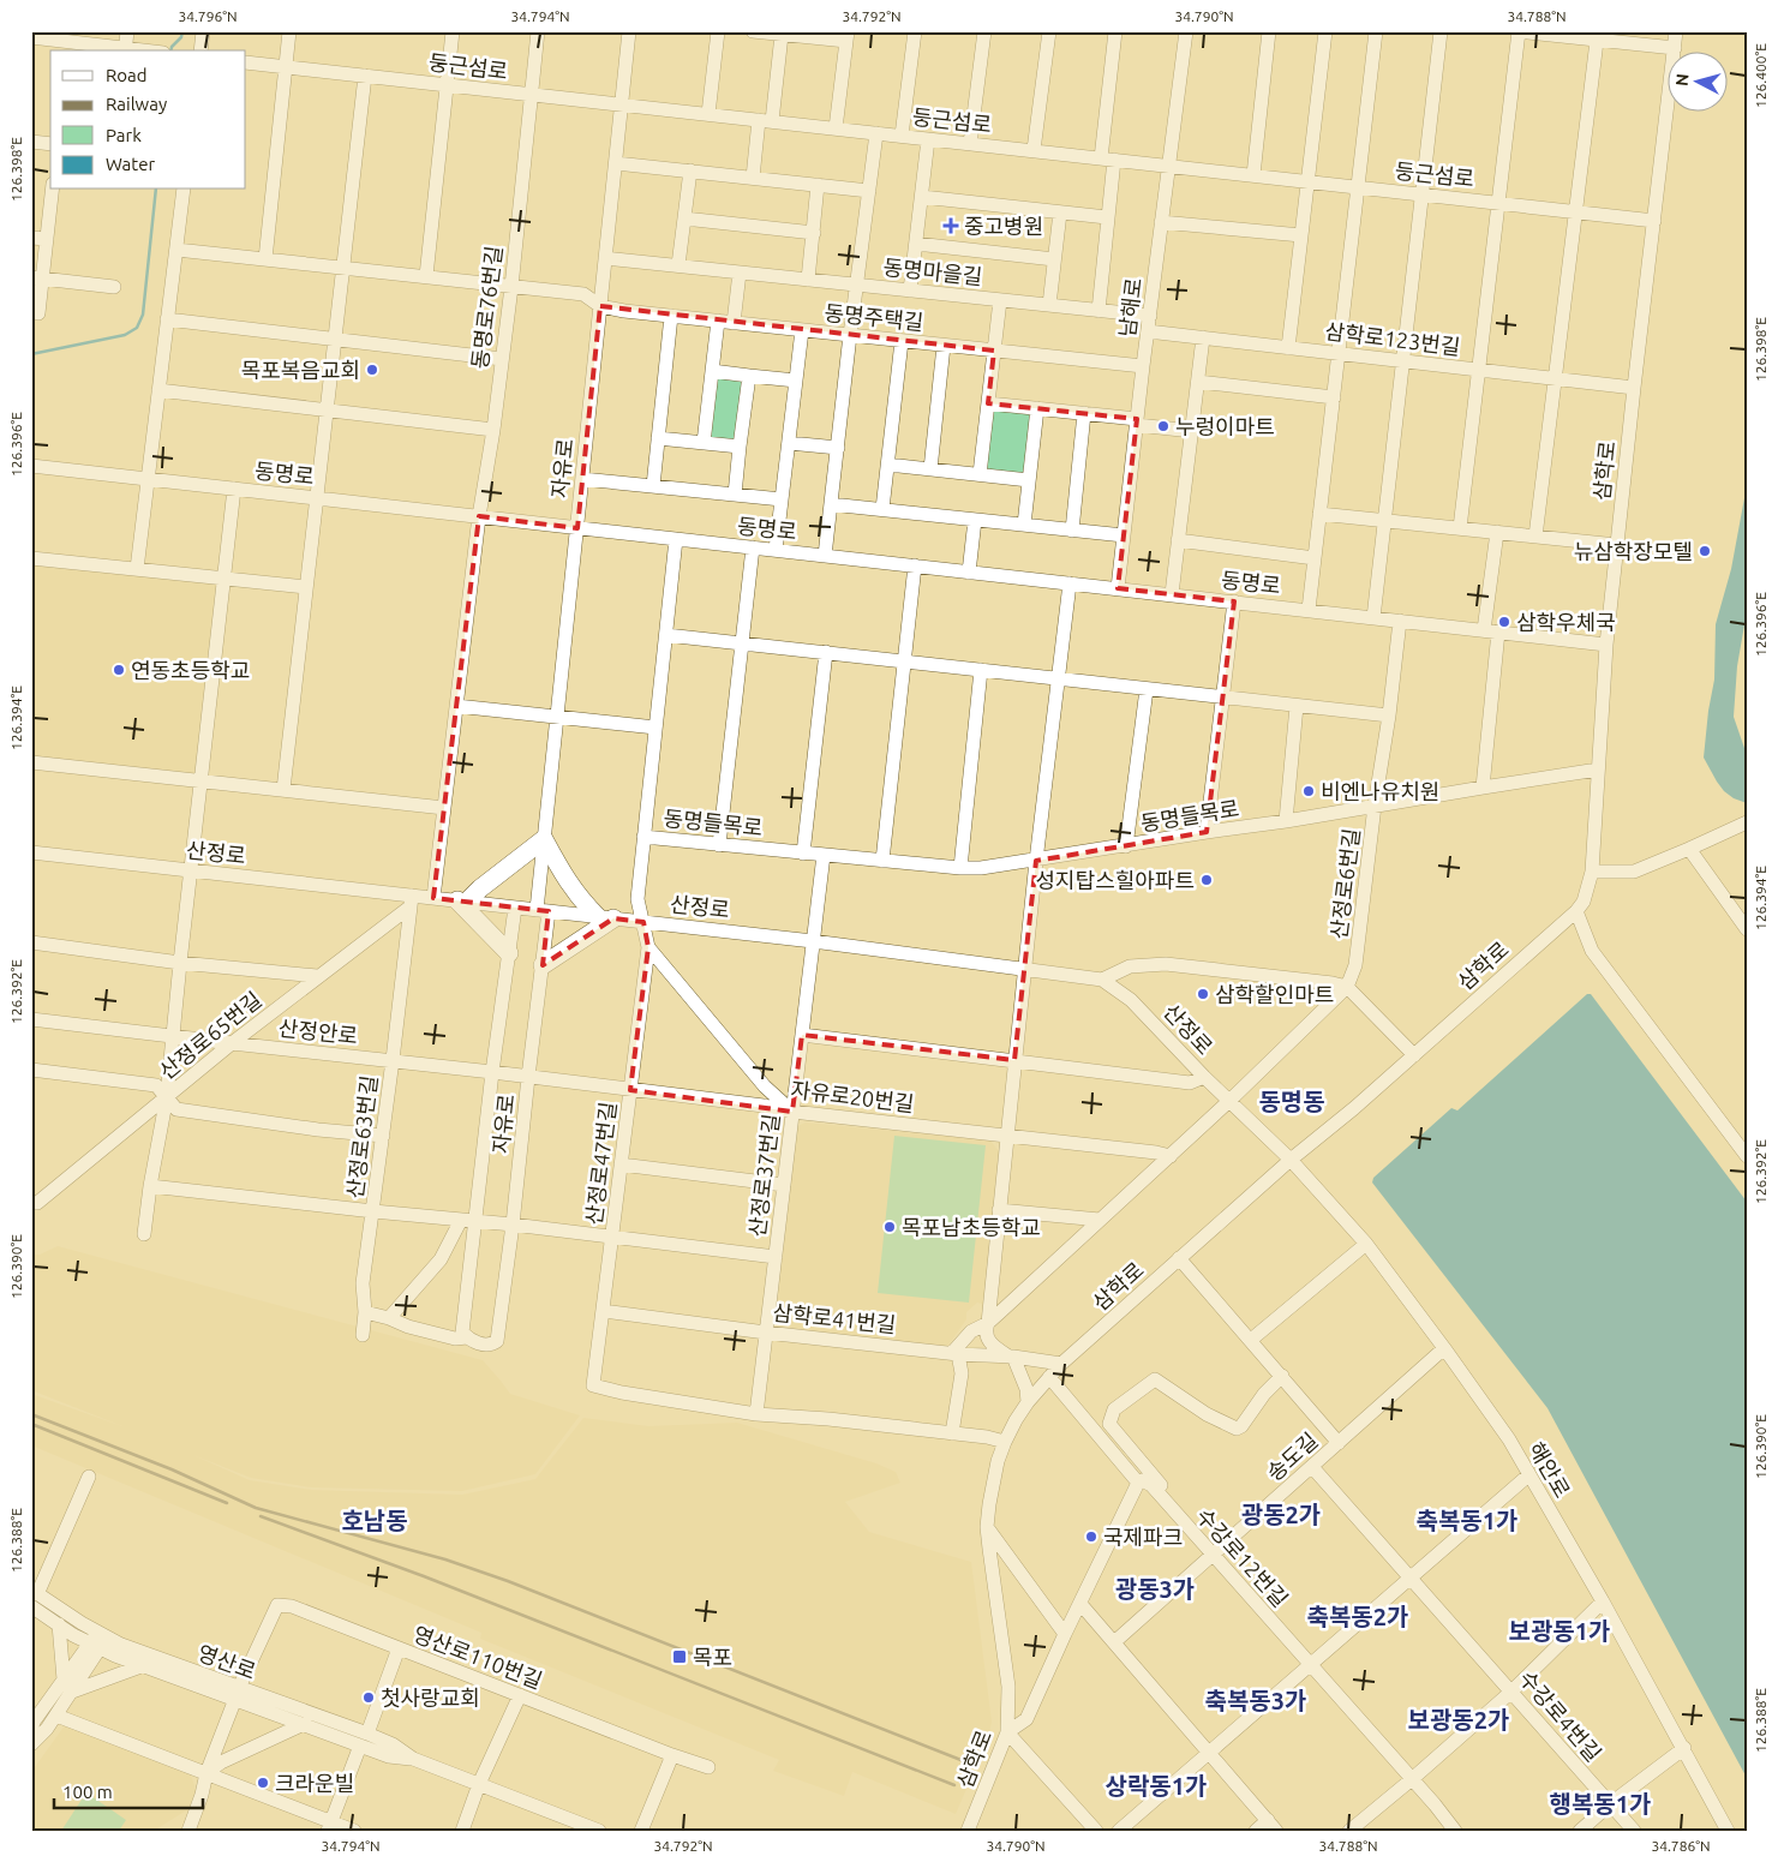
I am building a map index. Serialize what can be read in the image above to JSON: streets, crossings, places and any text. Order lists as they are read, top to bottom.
{
  "streets": {
    "street": [
      "둥근섬로",
      "동명마을길",
      "동명로76번길",
      "남해로",
      "동명주택길",
      "삼학로123번길",
      "자유로",
      "삼학로",
      "동명로",
      "동명들목로",
      "산정로",
      "산정로6번길",
      "산정안로",
      "산정로65번길",
      "자유로20번길",
      "산정로63번길",
      "산정로47번길",
      "산정로37번길",
      "삼학로41번길",
      "송도길",
      "해안로",
      "수강로12번길",
      "영산로110번길",
      "영산로",
      "수강로4번길"
    ]
  },
  "crossings": [
    ["둥근섬로", "동명로76번길"],
    ["둥근섬로", "남해로"],
    ["둥근섬로", "자유로"],
    ["둥근섬로", "삼학로"],
    ["동명마을길", "남해로"],
    ["동명마을길", "자유로"],
    ["동명로76번길", "동명주택길"],
    ["동명로76번길", "동명로"],
    ["동명로76번길", "산정로"],
    ["남해로", "동명주택길"],
    ["남해로", "삼학로123번길"],
    ["남해로", "동명로"],
    ["동명주택길", "자유로"],
    ["삼학로123번길", "삼학로"],
    ["자유로", "동명로"],
    ["자유로", "산정로"],
    ["자유로", "산정안로"],
    ["자유로", "자유로20번길"],
    ["삼학로", "동명로"],
    ["삼학로", "동명들목로"],
    ["삼학로", "산정로"],
    ["삼학로", "삼학로41번길"],
    ["삼학로", "해안로"],
    ["동명로", "산정로6번길"],
    ["동명들목로", "산정로6번길"],
    ["동명들목로", "산정로37번길"],
    ["산정로", "산정로6번길"],
    ["산정로", "산정로65번길"],
    ["산정로", "산정로63번길"],
    ["산정로", "산정로37번길"],
    ["산정로", "해안로"],
    ["산정로6번길", "자유로20번길"],
    ["산정로6번길", "삼학로41번길"],
    ["산정안로", "산정로65번길"],
    ["산정안로", "자유로20번길"],
    ["산정안로", "산정로63번길"],
    ["산정로65번길", "산정로63번길"],
    ["자유로20번길", "산정로47번길"],
    ["자유로20번길", "산정로37번길"],
    ["산정로47번길", "산정로37번길"],
    ["산정로47번길", "삼학로41번길"],
    ["산정로37번길", "삼학로41번길"],
    ["송도길", "해안로"],
    ["송도길", "수강로12번길"],
    ["송도길", "수강로4번길"],
    ["영산로110번길", "영산로"]
  ],
  "districts": [
    "동명동",
    "광동2가",
    "호남동",
    "축복동1가",
    "광동3가",
    "축복동2가",
    "보광동1가",
    "축복동3가",
    "보광동2가",
    "상락동1가",
    "행복동1가"
  ],
  "places": {
    "health": ["중고병원"],
    "other": [
      "목포복음교회",
      "누렁이마트",
      "뉴삼학장모텔",
      "삼학우체국",
      "연동초등학교",
      "비엔나유치원",
      "성지탑스힐아파트",
      "삼학할인마트",
      "목포남초등학교",
      "국제파크",
      "첫사랑교회",
      "크라운빌"
    ],
    "transit": ["목포"]
  },
  "legend": [
    "Road",
    "Railway",
    "Park",
    "Water"
  ],
  "scale_bar": "100 m",
  "north": "left",
  "coordinates": [
    "34.796°N",
    "34.794°N",
    "34.792°N",
    "34.790°N",
    "34.788°N",
    "126.400°E",
    "126.398°E",
    "126.396°E",
    "126.394°E",
    "126.392°E",
    "126.390°E",
    "126.388°E",
    "34.786°N"
  ]
}
